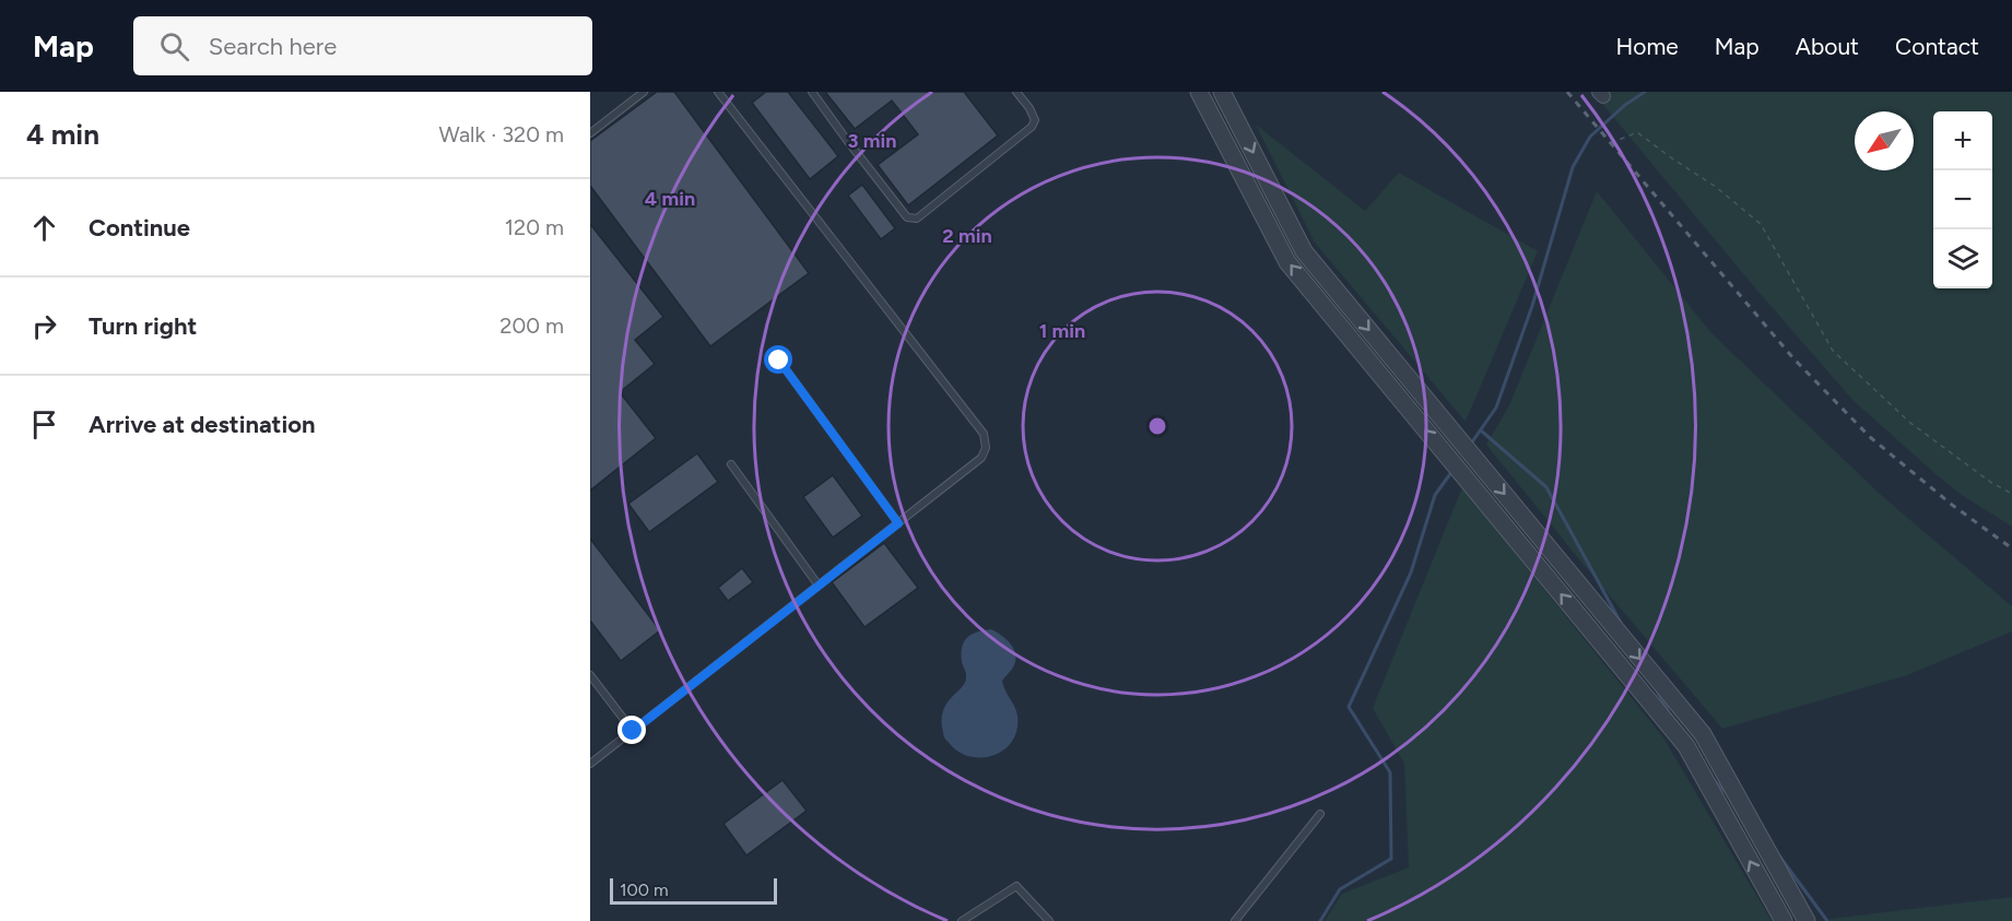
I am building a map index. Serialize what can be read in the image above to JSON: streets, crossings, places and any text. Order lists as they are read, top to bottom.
{
  "scale_bar": "100 m",
  "north": "bottom left",
  "page": {
    "header": "Map",
    "search": "Search here",
    "nav": [
      "Home",
      "Map",
      "About",
      "Contact"
    ],
    "heading": ["4 min", "Walk · 320 m"],
    "map_buttons": ["+", "−"],
    "list": [
      ["Continue", "120 m"],
      ["Turn right", "200 m"],
      "Arrive at destination"
    ],
    "scale": "100 m"
  },
  "rings": [
    "3 min",
    "4 min",
    "2 min",
    "1 min"
  ]
}
